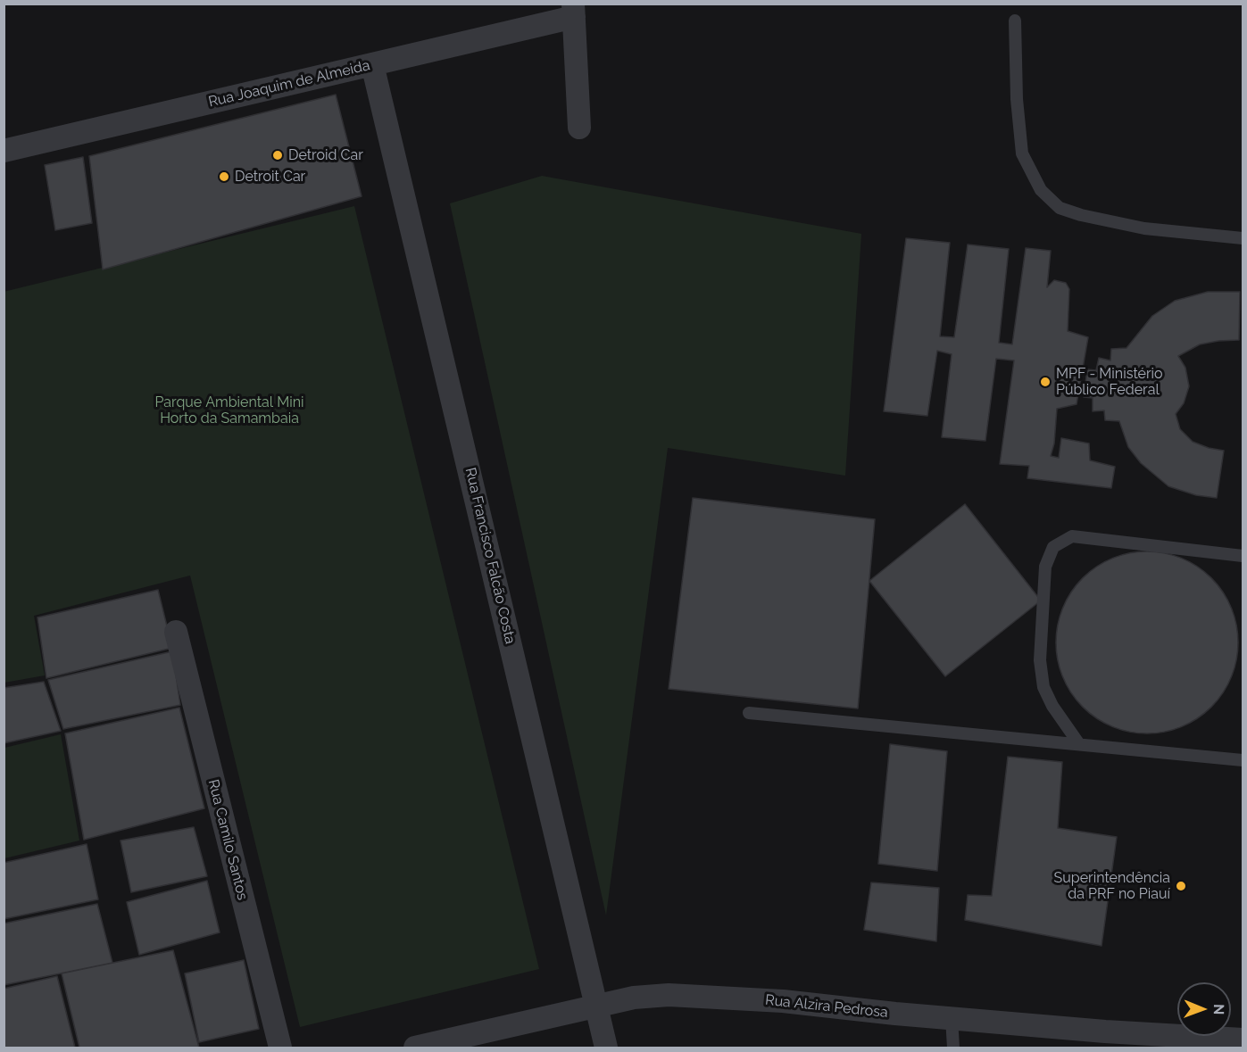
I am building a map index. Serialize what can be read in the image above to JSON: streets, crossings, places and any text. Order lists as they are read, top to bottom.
{
  "streets": {
    "street": [
      "Rua Joaquim de Almeida",
      "Rua Francisco Falcão Costa",
      "Rua Camilo Santos",
      "Rua Alzira Pedrosa"
    ]
  },
  "crossings": [
    ["Rua Joaquim de Almeida", "Rua Francisco Falcão Costa"],
    ["Rua Francisco Falcão Costa", "Rua Alzira Pedrosa"]
  ],
  "parks": ["Parque Ambiental Mini Horto da Samambaia"],
  "places": [
    "Detroid Car",
    "Detroit Car",
    "MPF - Ministério Público Federal",
    "Superintendência da PRF no Piauí"
  ],
  "north": "right"
}
